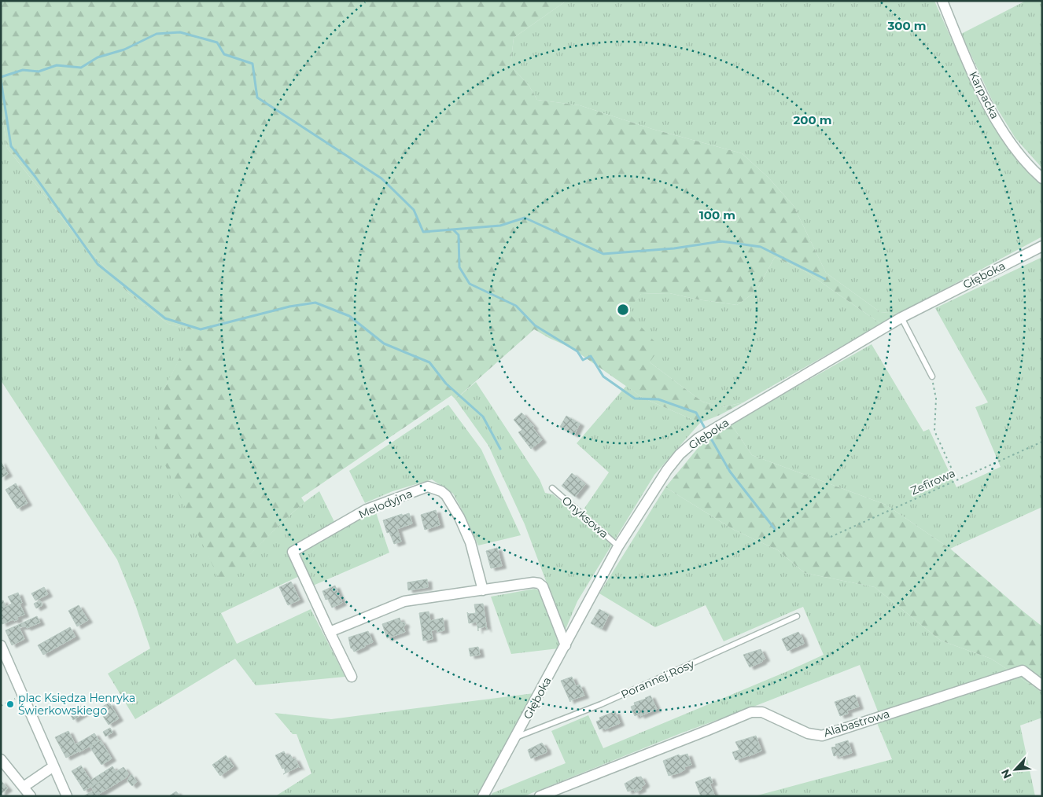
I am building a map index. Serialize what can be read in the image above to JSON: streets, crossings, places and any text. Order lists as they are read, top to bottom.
{
  "streets": {
    "street": [
      "Karpacka",
      "Głęboka",
      "Melodyjna",
      "Alabastrowa"
    ],
    "lane": ["Onyksowa", "Porannej Rosy"],
    "path": ["Zefirowa"]
  },
  "crossings": [
    ["Głęboka", "Onyksowa"],
    ["Głęboka", "Porannej Rosy"]
  ],
  "places": ["plac Księdza Henryka Świerkowskiego"],
  "north": "bottom left",
  "rings": ["300 m", "200 m", "100 m"]
}
